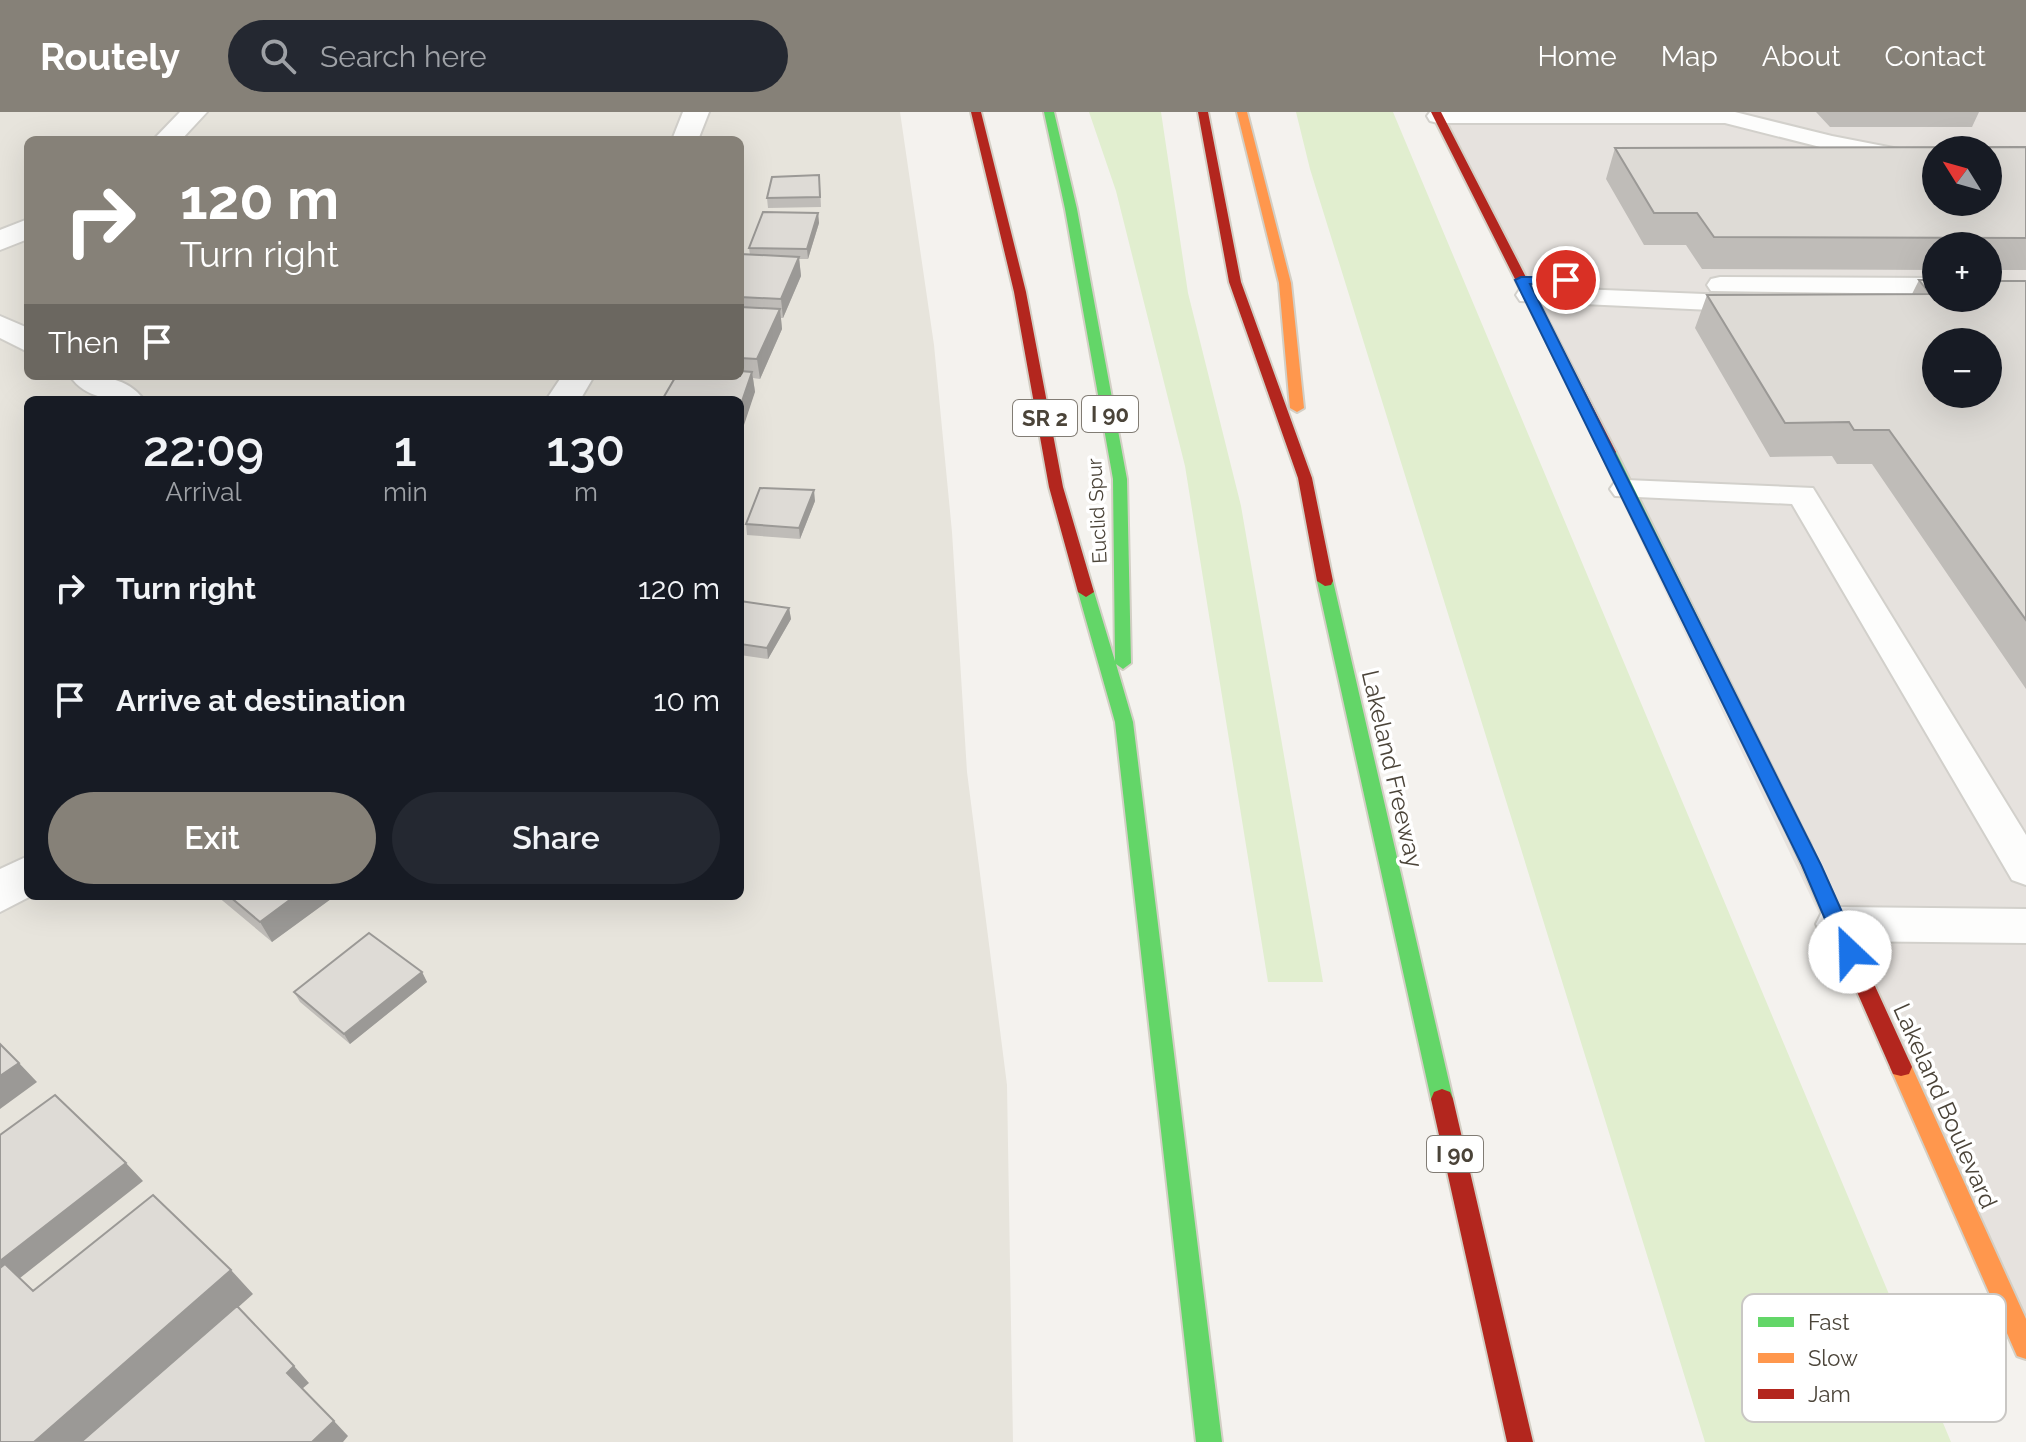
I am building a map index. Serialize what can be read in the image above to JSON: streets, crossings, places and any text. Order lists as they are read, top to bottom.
{
  "streets": {
    "main road": [
      "I 90",
      "SR 2",
      "Euclid Spur",
      "Lakeland Freeway",
      "Lakeland Boulevard"
    ]
  },
  "crossings": [
    ["I 90", "SR 2"],
    ["I 90", "Euclid Spur"],
    ["I 90", "Lakeland Freeway"],
    ["SR 2", "Euclid Spur"]
  ],
  "legend": ["Fast", "Slow", "Jam"],
  "north": "top left",
  "page": {
    "header": "Routely",
    "search": "Search here",
    "nav": [
      "Home",
      "Map",
      "About",
      "Contact"
    ],
    "map_buttons": ["+", "−"],
    "turn": ["120 m", "Turn right"],
    "then": "Then",
    "eta": [
      "22:09",
      "Arrival",
      "1",
      "min",
      "130",
      "m"
    ],
    "list": [
      {
        "name": "Turn right",
        "value": "120 m"
      },
      {
        "name": "Arrive at destination",
        "value": "10 m"
      }
    ],
    "buttons": ["Exit", "Share"]
  }
}
